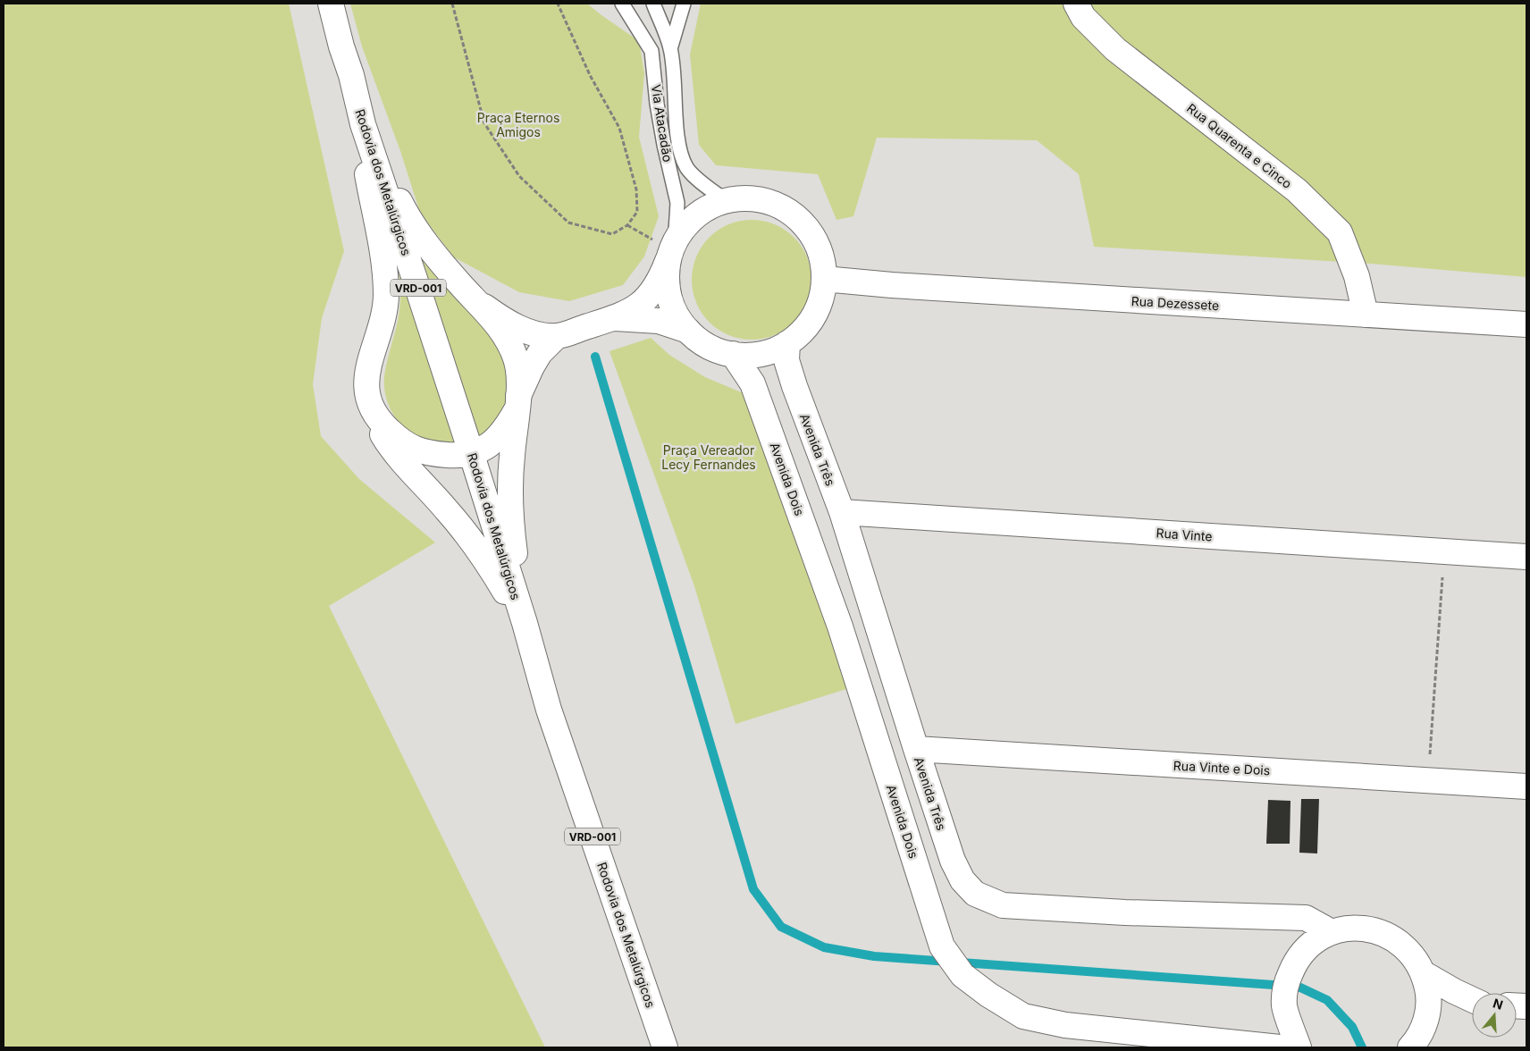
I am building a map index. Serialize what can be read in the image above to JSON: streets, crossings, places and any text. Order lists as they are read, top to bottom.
{
  "streets": {
    "street": [
      "Rua Quarenta e Cinco",
      "Rodovia dos Metalúrgicos",
      "VRD-001",
      "Rua Dezessete",
      "Avenida Três",
      "Avenida Dois",
      "Rua Vinte",
      "Rua Vinte e Dois"
    ],
    "lane": ["Via Atacadão"]
  },
  "crossings": [
    ["Via Atacadão", "Rua Dezessete"],
    ["Via Atacadão", "Avenida Três"],
    ["Via Atacadão", "Avenida Dois"],
    ["Rua Quarenta e Cinco", "Rua Dezessete"],
    ["Rua Dezessete", "Avenida Três"],
    ["Rua Dezessete", "Avenida Dois"],
    ["Avenida Três", "Avenida Dois"],
    ["Avenida Três", "Rua Vinte"],
    ["Avenida Três", "Rua Vinte e Dois"]
  ],
  "parks": ["Praça Eternos Amigos", "Praça Vereador Lecy Fernandes"],
  "north": "top"
}
